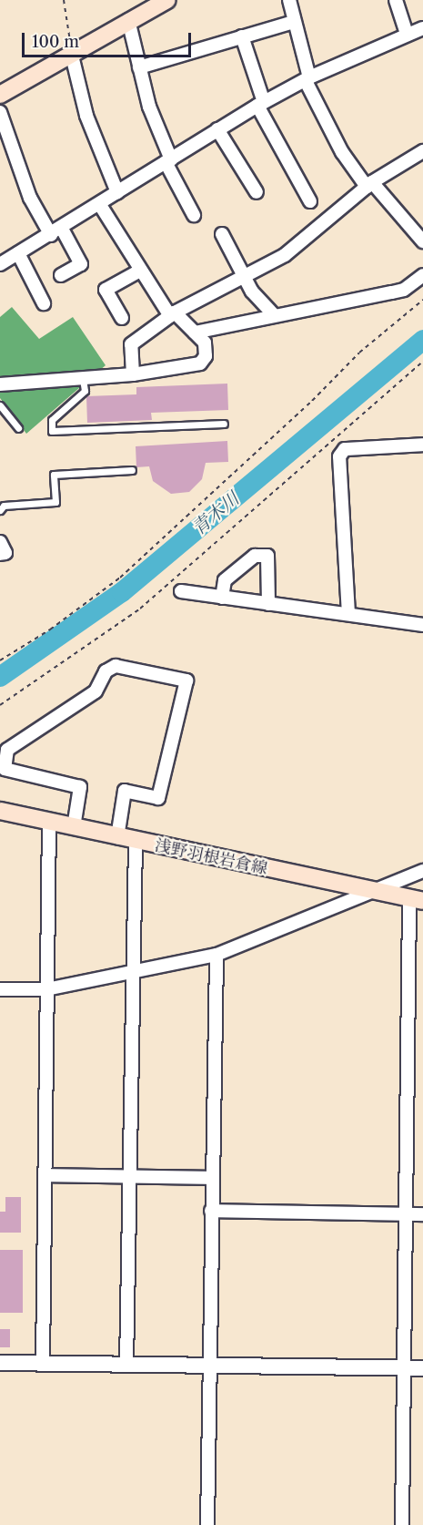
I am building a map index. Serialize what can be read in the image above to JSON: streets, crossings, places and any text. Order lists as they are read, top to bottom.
{
  "streets": {
    "main road": ["浅野羽根岩倉線"]
  },
  "water": ["青木川"],
  "scale_bar": "100 m"
}
